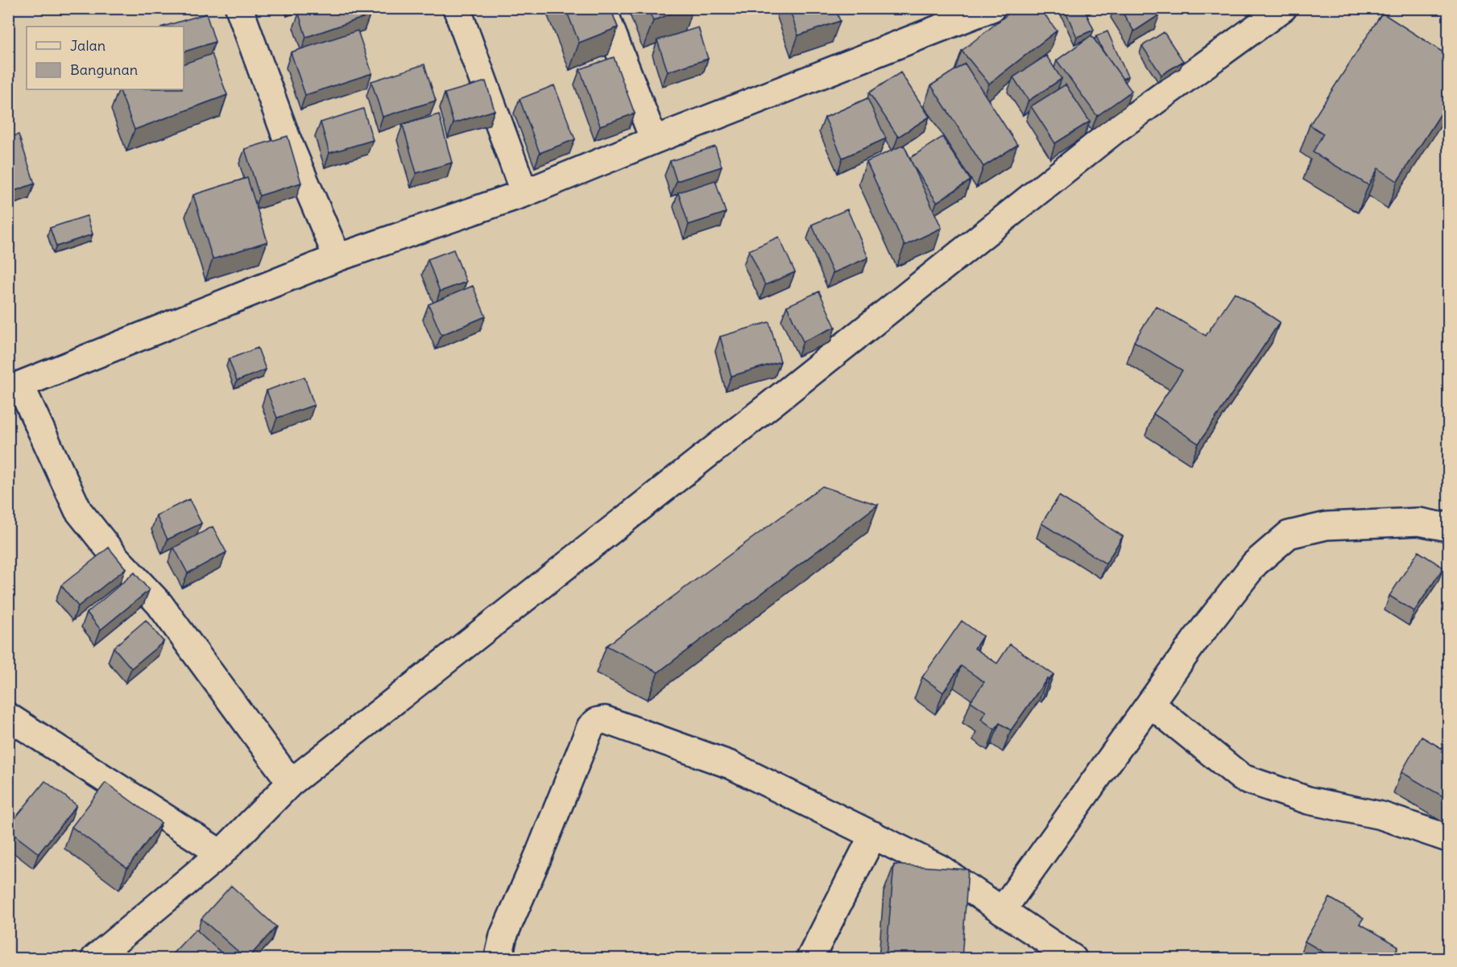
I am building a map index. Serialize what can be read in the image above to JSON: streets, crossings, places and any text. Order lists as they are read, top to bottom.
{
  "legend": ["Jalan", "Bangunan"]
}
